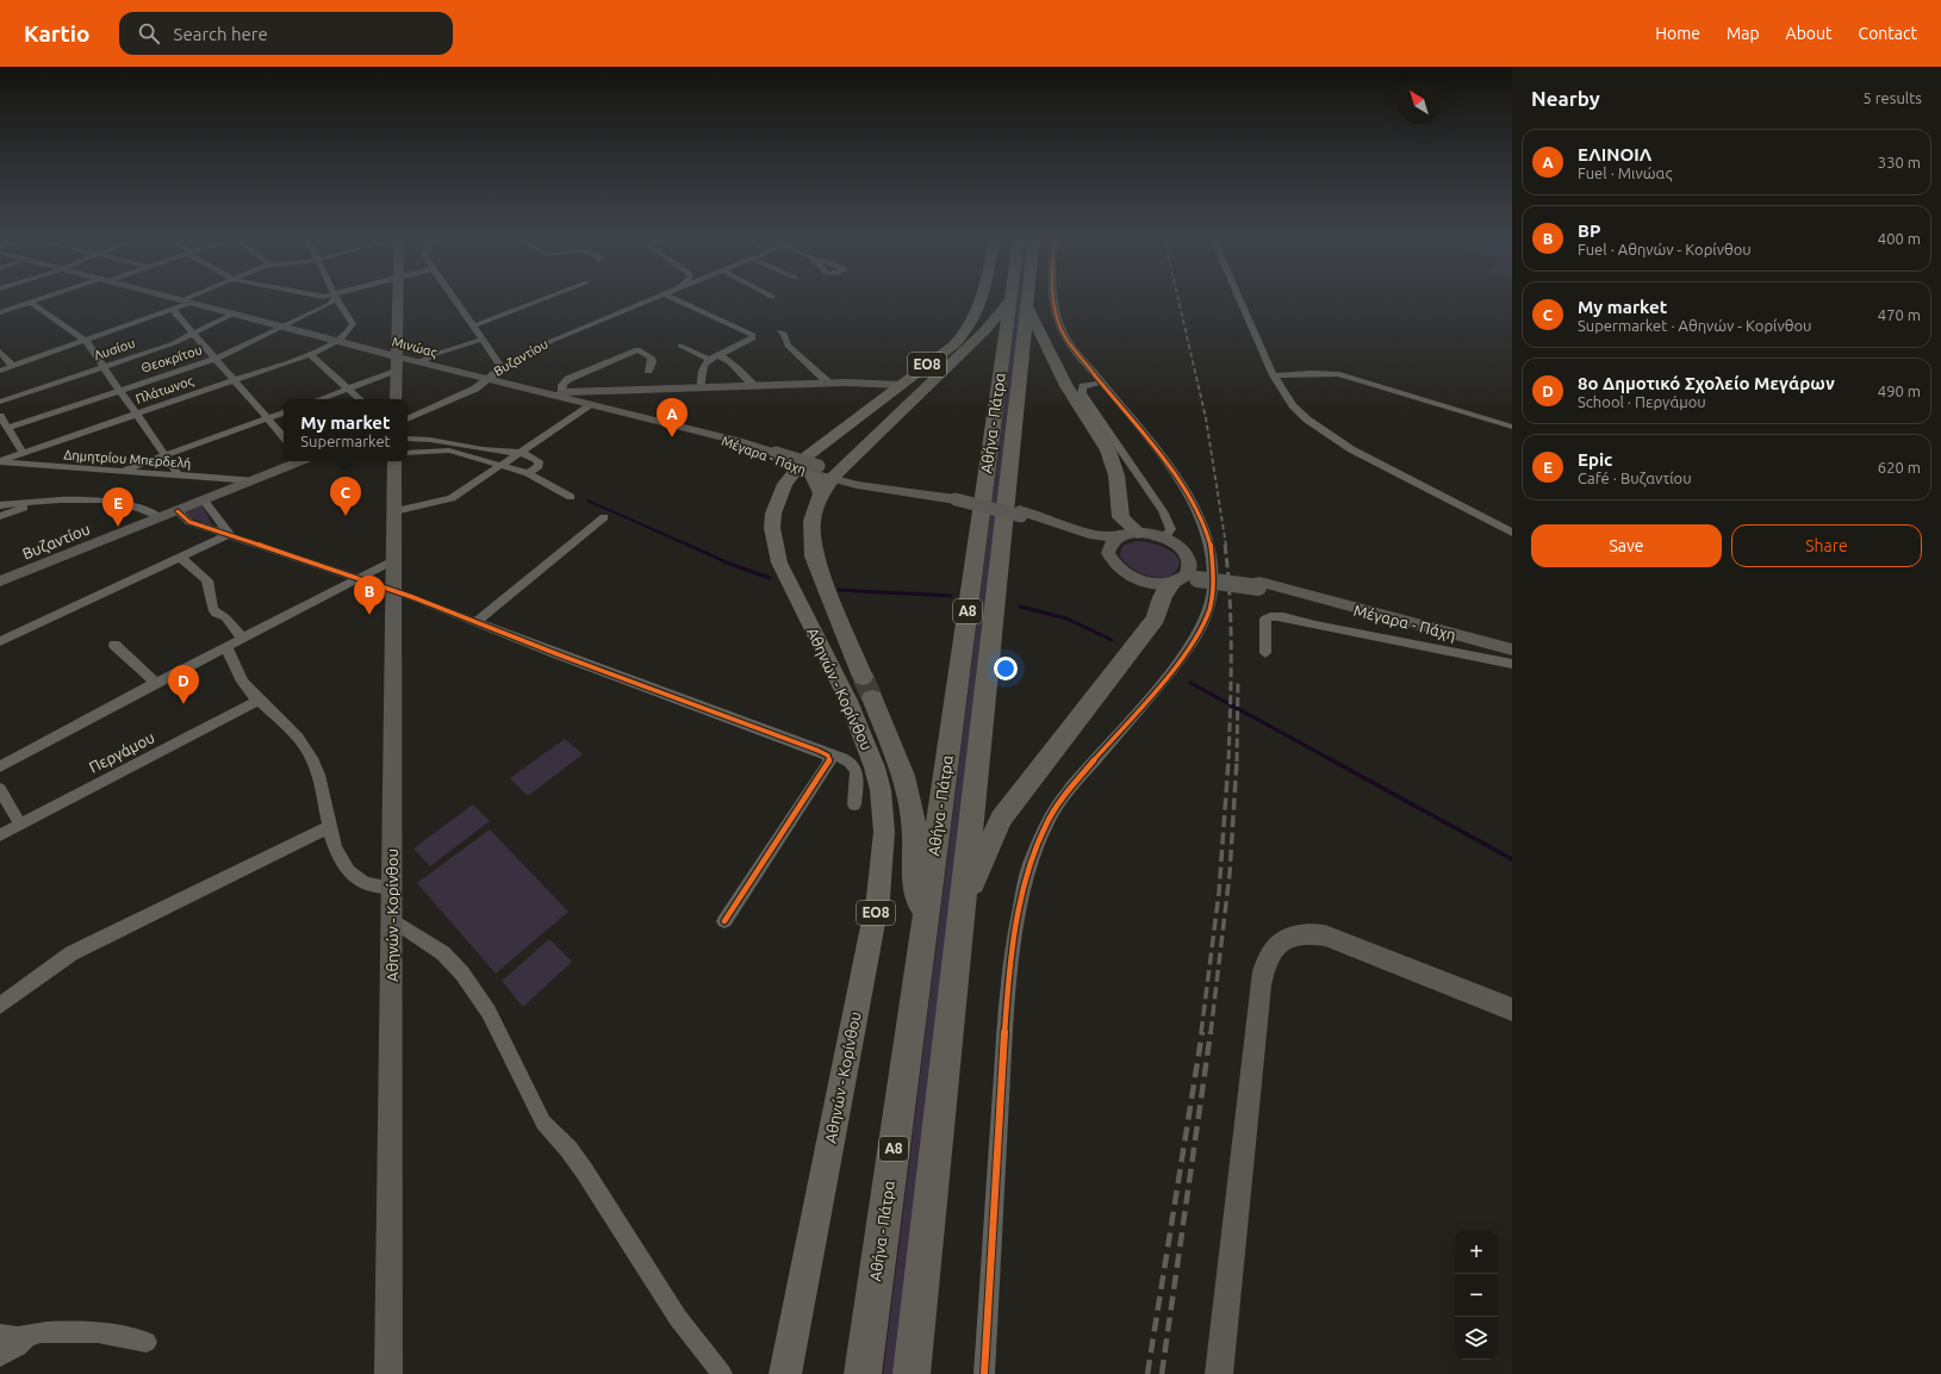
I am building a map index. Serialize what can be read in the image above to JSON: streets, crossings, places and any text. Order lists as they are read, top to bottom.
{
  "streets": {
    "highway": ["Αθήνα - Πάτρα", "Α8"],
    "main road": [
      "Μινώας",
      "Βυζαντίου",
      "ΕΟ8",
      "Μέγαρα - Πάχη",
      "Αθηνών - Κορίνθου"
    ],
    "street": [
      "Λυσίου",
      "Θεοκρίτου",
      "Πλάτωνος",
      "Δημητρίου Μπερδελή",
      "Περγάμου"
    ]
  },
  "crossings": [
    ["Μινώας", "Λυσίου"],
    ["Μινώας", "Βυζαντίου"],
    ["Μινώας", "Θεοκρίτου"],
    ["Μινώας", "Πλάτωνος"],
    ["Μινώας", "Μέγαρα - Πάχη"],
    ["Βυζαντίου", "Δημητρίου Μπερδελή"],
    ["Πλάτωνος", "Δημητρίου Μπερδελή"]
  ],
  "north": "top left",
  "page": {
    "header": "Kartio",
    "search": "Search here",
    "nav": [
      "Home",
      "Map",
      "About",
      "Contact"
    ],
    "heading": ["Nearby", "5 results"],
    "list": [
      {
        "mark": "A",
        "name": "ΕΛΙΝΟΙΛ",
        "note": "Fuel · Μινώας",
        "value": "330 m"
      },
      {
        "mark": "B",
        "name": "BP",
        "note": "Fuel · Αθηνών - Κορίνθου",
        "value": "400 m"
      },
      {
        "mark": "C",
        "name": "My market",
        "note": "Supermarket · Αθηνών - Κορίνθου",
        "value": "470 m"
      },
      {
        "mark": "D",
        "name": "8ο Δημοτικό Σχολείο Μεγάρων",
        "note": "School · Περγάμου",
        "value": "490 m"
      },
      {
        "mark": "E",
        "name": "Epic",
        "note": "Café · Βυζαντίου",
        "value": "620 m"
      }
    ],
    "pins": [
      "A",
      "C",
      "E",
      "B",
      "D"
    ],
    "popup": ["My market", "Supermarket"],
    "buttons": ["Save", "Share"],
    "map_buttons": ["+", "−"]
  }
}
